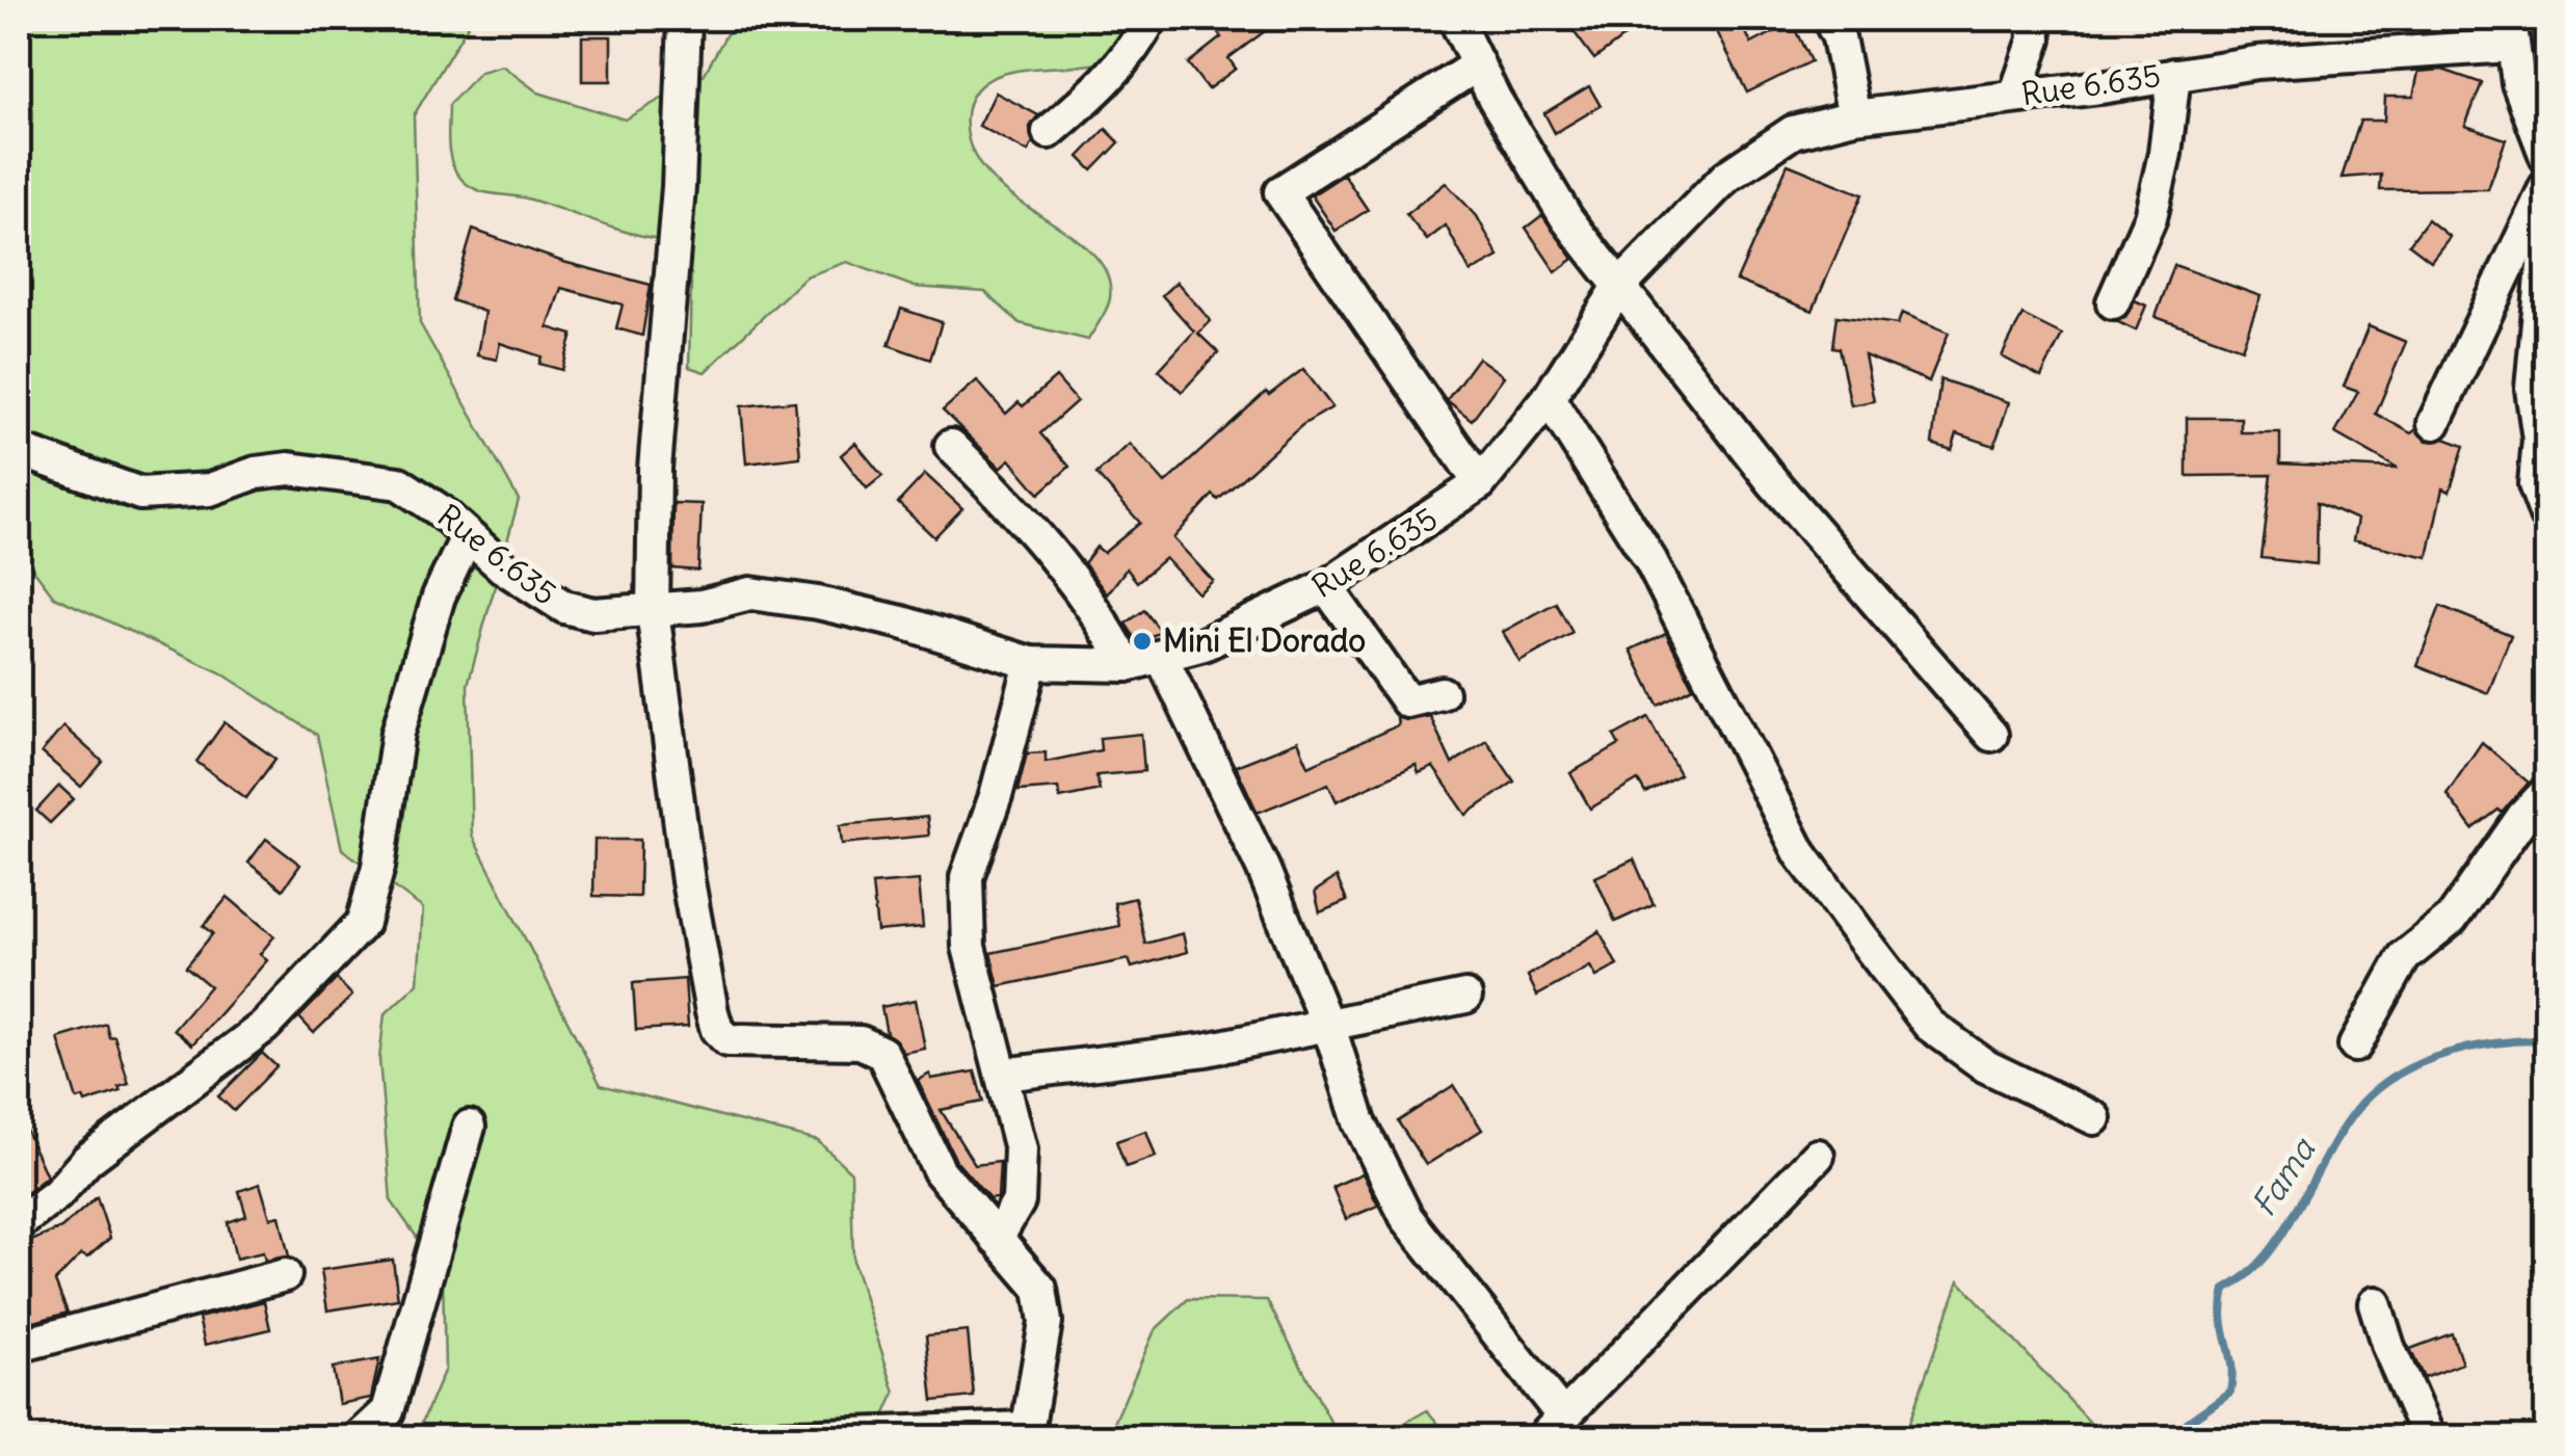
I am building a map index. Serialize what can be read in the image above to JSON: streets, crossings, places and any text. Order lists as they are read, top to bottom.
{
  "streets": {
    "street": ["Rue 6.635"]
  },
  "water": ["Fama"],
  "places": ["Mini El Dorado"]
}
